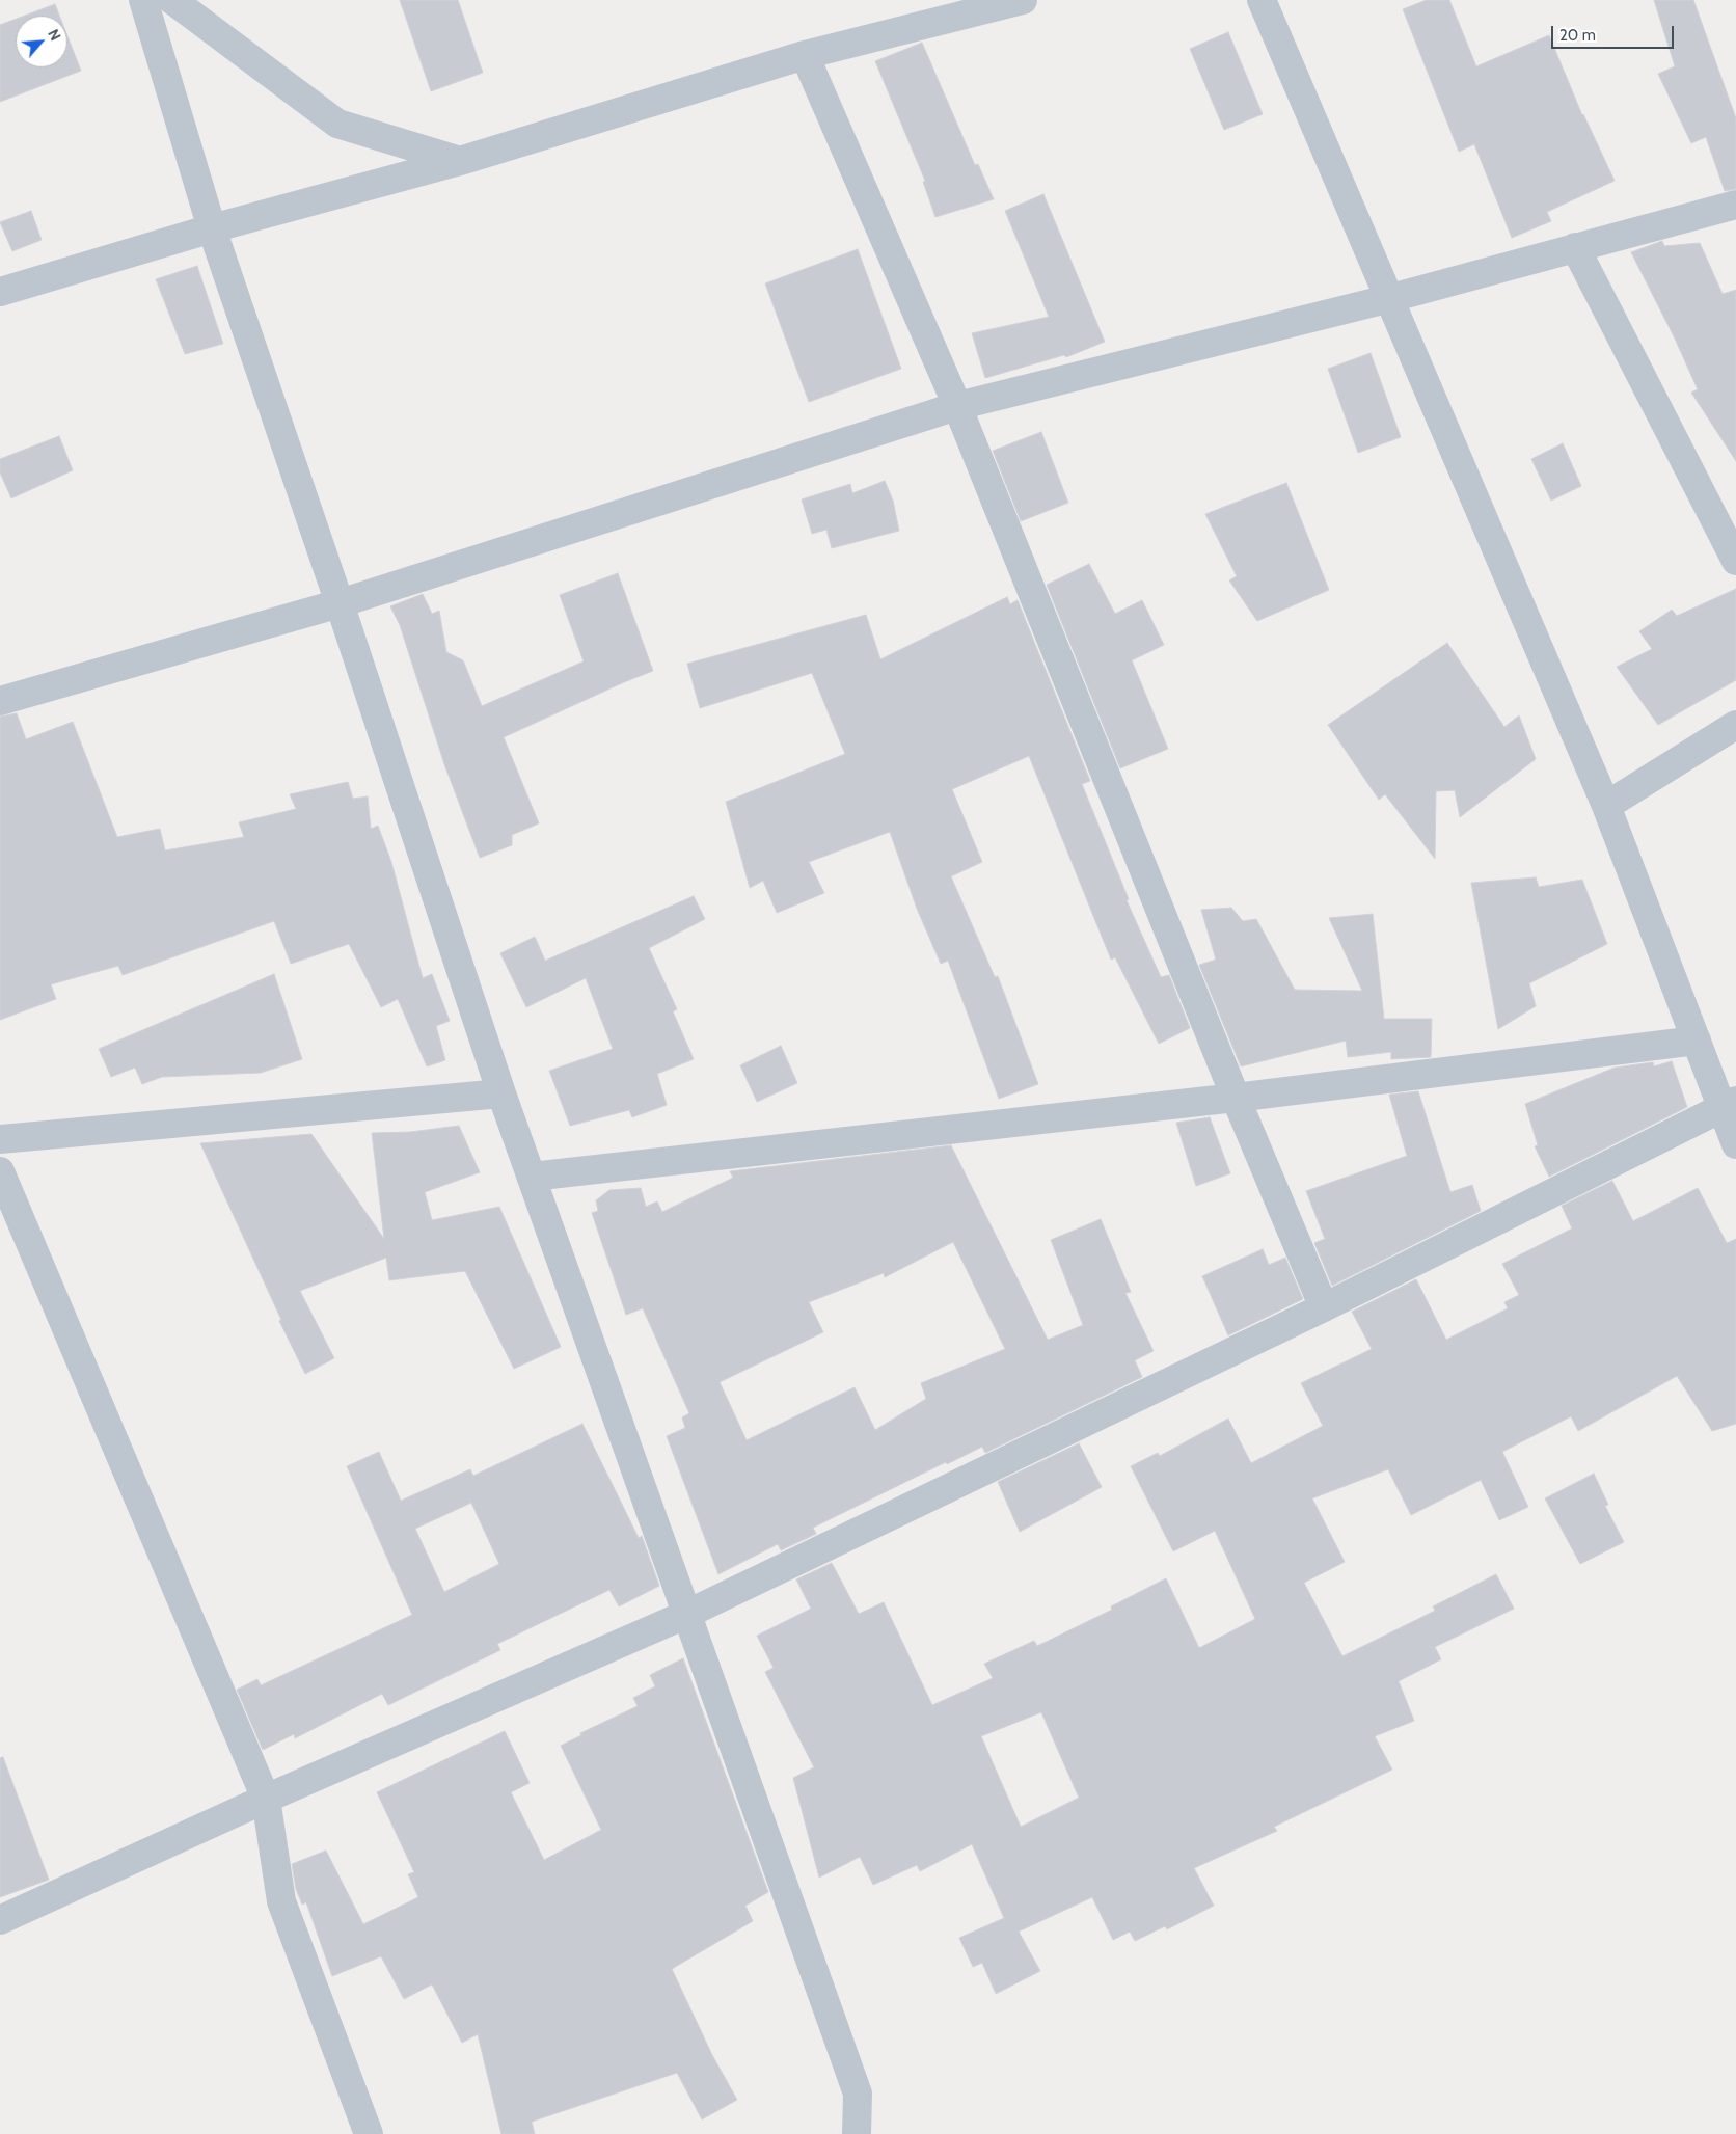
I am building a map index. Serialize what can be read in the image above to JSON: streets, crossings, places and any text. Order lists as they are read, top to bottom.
{
  "scale_bar": "20 m",
  "north": "top right"
}
